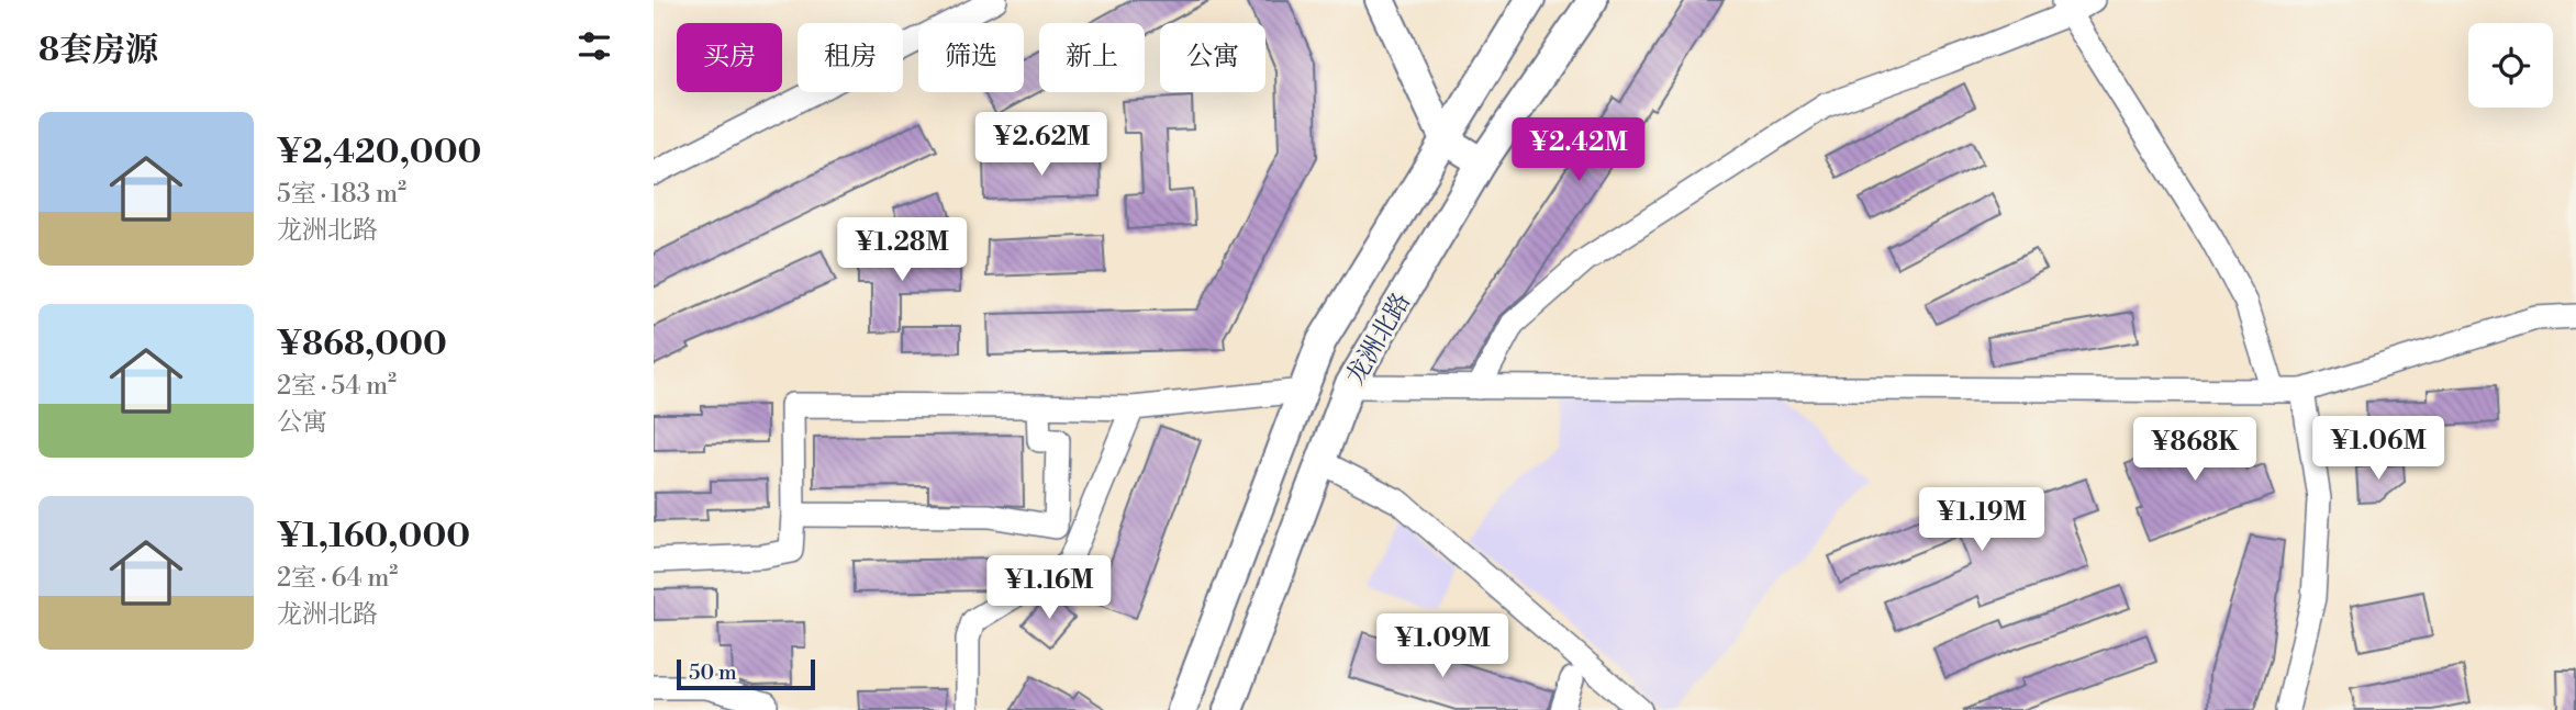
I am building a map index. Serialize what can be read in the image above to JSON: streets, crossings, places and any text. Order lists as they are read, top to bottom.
{
  "streets": {
    "main road": ["龙洲北路"]
  },
  "scale_bar": "50 m",
  "page": {
    "heading": "8套房源",
    "chip": [
      "买房",
      "租房",
      "筛选",
      "新上",
      "公寓"
    ],
    "list": [
      {
        "name": "¥2,420,000",
        "note": "5室 · 183 m² · 龙洲北路"
      },
      {
        "name": "¥868,000",
        "note": "2室 · 54 m² · 公寓"
      },
      {
        "name": "¥1,160,000",
        "note": "2室 · 64 m² · 龙洲北路"
      }
    ],
    "price": [
      "¥2.62M",
      "¥2.42M",
      "¥1.28M",
      "¥1.06M",
      "¥868K",
      "¥1.19M",
      "¥1.16M",
      "¥1.09M"
    ],
    "scale": "50 m"
  }
}
